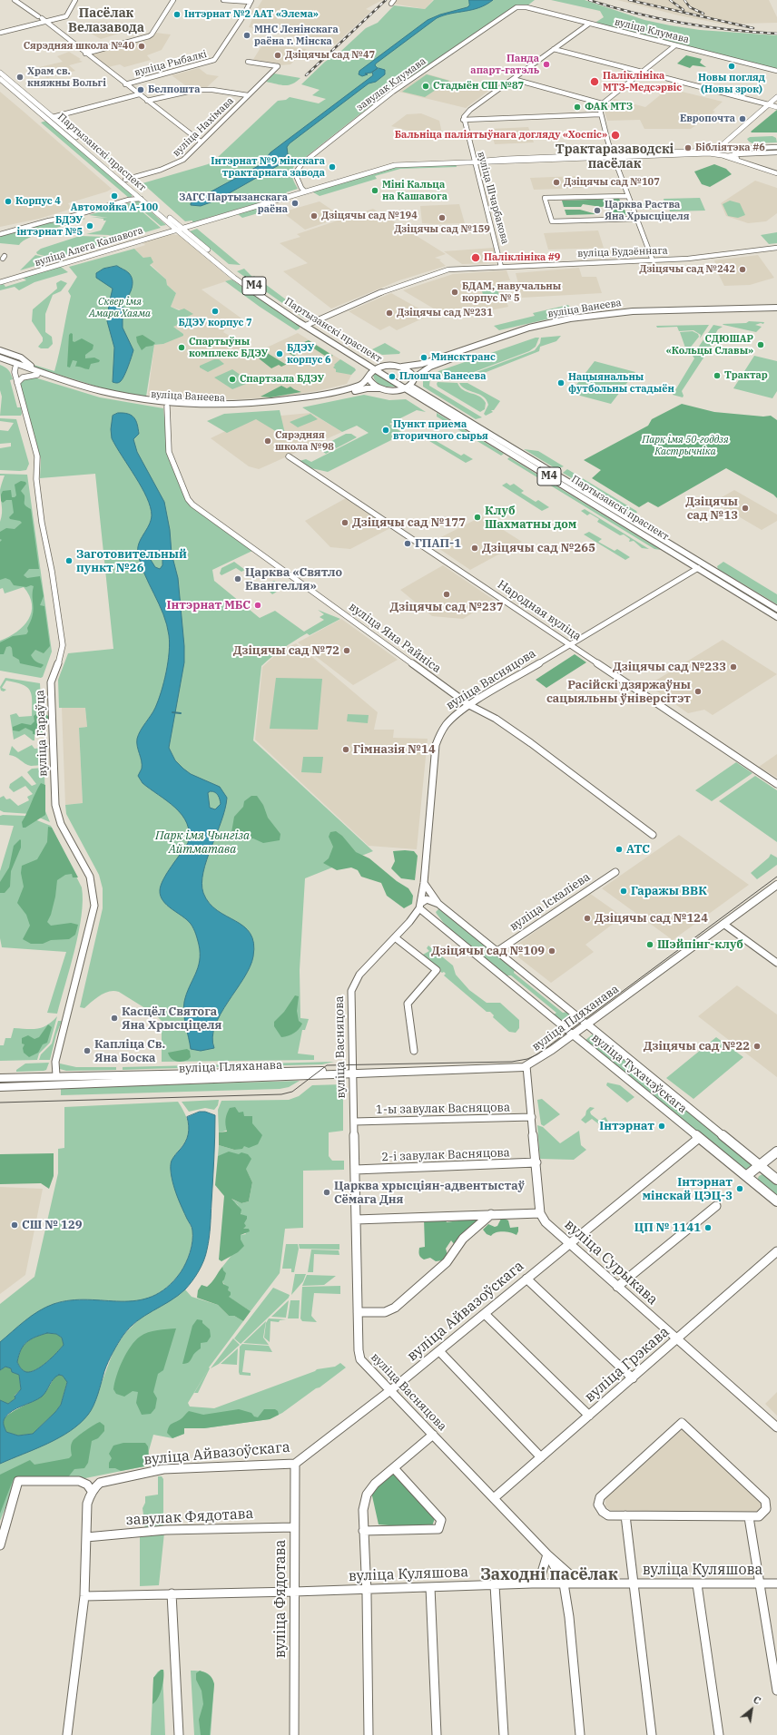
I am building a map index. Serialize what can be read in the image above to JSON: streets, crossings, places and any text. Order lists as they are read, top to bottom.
{
  "streets": {
    "main road": [
      "Партызанскі праспект",
      "вуліца Алега Кашавога",
      "М4",
      "вуліца Ванеева",
      "вуліца Пляханава",
      "вуліца Тухачэўскага"
    ],
    "street": [
      "вуліца Клумава",
      "вуліца Рыбалкі",
      "завулак Клумава",
      "вуліца Нахімава",
      "вуліца Шчарбакова",
      "вуліца Будзённага",
      "Народная вуліца",
      "вуліца Яна Райніса",
      "вуліца Васняцова",
      "вуліца Гараўца",
      "вуліца Іскаліева",
      "1-ы завулак Васняцова",
      "2-і завулак Васняцова",
      "вуліца Сурыкава",
      "вуліца Айвазоўскага",
      "вуліца Грэкава",
      "завулак Фядотава",
      "вуліца Куляшова",
      "вуліца Фядотава"
    ]
  },
  "crossings": [
    ["вуліца Клумава", "завулак Клумава"],
    ["завулак Клумава", "вуліца Алега Кашавога"],
    ["вуліца Нахімава", "Партызанскі праспект"],
    ["Партызанскі праспект", "вуліца Алега Кашавога"],
    ["Партызанскі праспект", "вуліца Будзённага"],
    ["Партызанскі праспект", "вуліца Васняцова"],
    ["вуліца Шчарбакова", "вуліца Алега Кашавога"],
    ["вуліца Шчарбакова", "вуліца Будзённага"],
    ["вуліца Ванеева", "вуліца Яна Райніса"],
    ["вуліца Ванеева", "вуліца Гараўца"],
    ["Народная вуліца", "вуліца Васняцова"],
    ["вуліца Яна Райніса", "вуліца Васняцова"],
    ["вуліца Васняцова", "вуліца Пляханава"],
    ["вуліца Васняцова", "вуліца Тухачэўскага"],
    ["вуліца Васняцова", "1-ы завулак Васняцова"],
    ["вуліца Васняцова", "2-і завулак Васняцова"],
    ["вуліца Васняцова", "вуліца Айвазоўскага"],
    ["вуліца Васняцова", "вуліца Грэкава"],
    ["вуліца Васняцова", "вуліца Куляшова"],
    ["вуліца Гараўца", "вуліца Пляханава"],
    ["вуліца Іскаліева", "вуліца Тухачэўскага"],
    ["вуліца Пляханава", "вуліца Тухачэўскага"],
    ["вуліца Тухачэўскага", "вуліца Айвазоўскага"],
    ["вуліца Сурыкава", "вуліца Айвазоўскага"],
    ["вуліца Сурыкава", "вуліца Грэкава"],
    ["вуліца Айвазоўскага", "вуліца Фядотава"],
    ["завулак Фядотава", "вуліца Фядотава"],
    ["вуліца Куляшова", "вуліца Фядотава"]
  ],
  "districts": ["Пасёлак Велазавода", "Трактаразаводскі пасёлак", "Заходні пасёлак"],
  "parks": ["Сквер імя Амара Хаяма", "Парк імя 50-годдзя Кастрычніка", "Парк імя Чынгіза Айтматава"],
  "places": [
    "Інтэрнат №2 ААТ «Элема»",
    "МНС Ленінскага раёна г. Мінска",
    "Сярэдняя школа №40",
    "Дзіцячы сад №47",
    "Панда апарт-гатэль",
    "Новы погляд (Новы зрок)",
    "Храм св. княжны Вольгі",
    "Паліклініка МТЗ-Медсэрвіс",
    "Стадыён СШ №87",
    "Белпошта",
    "ФАК МТЗ",
    "Европочта",
    "Бальніца паліятыўнага догляду «Хоспіс»",
    "Бібліятэка #6",
    "Інтэрнат №9 мінскага трактарнага завода",
    "Дзіцячы сад №107",
    "Міні Кальца на Кашавога",
    "Автомойка А-100",
    "Корпус 4",
    "ЗАГС Партызанскага раёна",
    "Царква Раства Яна Хрысціцеля",
    "Дзіцячы сад №194",
    "Дзіцячы сад №159",
    "БДЭУ інтэрнат №5",
    "Паліклініка #9",
    "Дзіцячы сад №242",
    "БДАМ, навучальны корпус № 5",
    "БДЭУ корпус 7",
    "Дзіцячы сад №231",
    "СДЮШАР «Кольцы Славы»",
    "Спартыўны комплекс БДЭУ",
    "БДЭУ корпус 6",
    "Минсктранс",
    "Трактар",
    "Плошча Ванеева",
    "Спартзала БДЭУ",
    "Нацыянальны футбольны стадыён",
    "Пункт приема вторичного сырья",
    "Сярэдняя школа №98",
    "Дзіцячы сад №13",
    "Клуб Шахматны дом",
    "Дзіцячы сад №177",
    "ГПАП-1",
    "Дзіцячы сад №265",
    "Заготовительный пункт №26",
    "Царква «Святло Евангелля»",
    "Дзіцячы сад №237",
    "Інтэрнат МБС",
    "Дзіцячы сад №72",
    "Дзіцячы сад №233",
    "Расійскі дзяржаўны сацыяльны ўніверсітэт",
    "Гімназія №14",
    "АТС",
    "Гаражы ВВК",
    "Дзіцячы сад №124",
    "Шэйпінг-клуб",
    "Дзіцячы сад №109",
    "Касцёл Святога Яна Хрысціцеля",
    "Дзіцячы сад №22",
    "Капліца Св. Яна Боска",
    "Інтэрнат",
    "Інтэрнат мінскай ЦЭЦ-3",
    "Царква хрысціян-адвентыстаў Сёмага Дня",
    "СШ № 129",
    "ЦП № 1141"
  ],
  "north": "top right"
}
